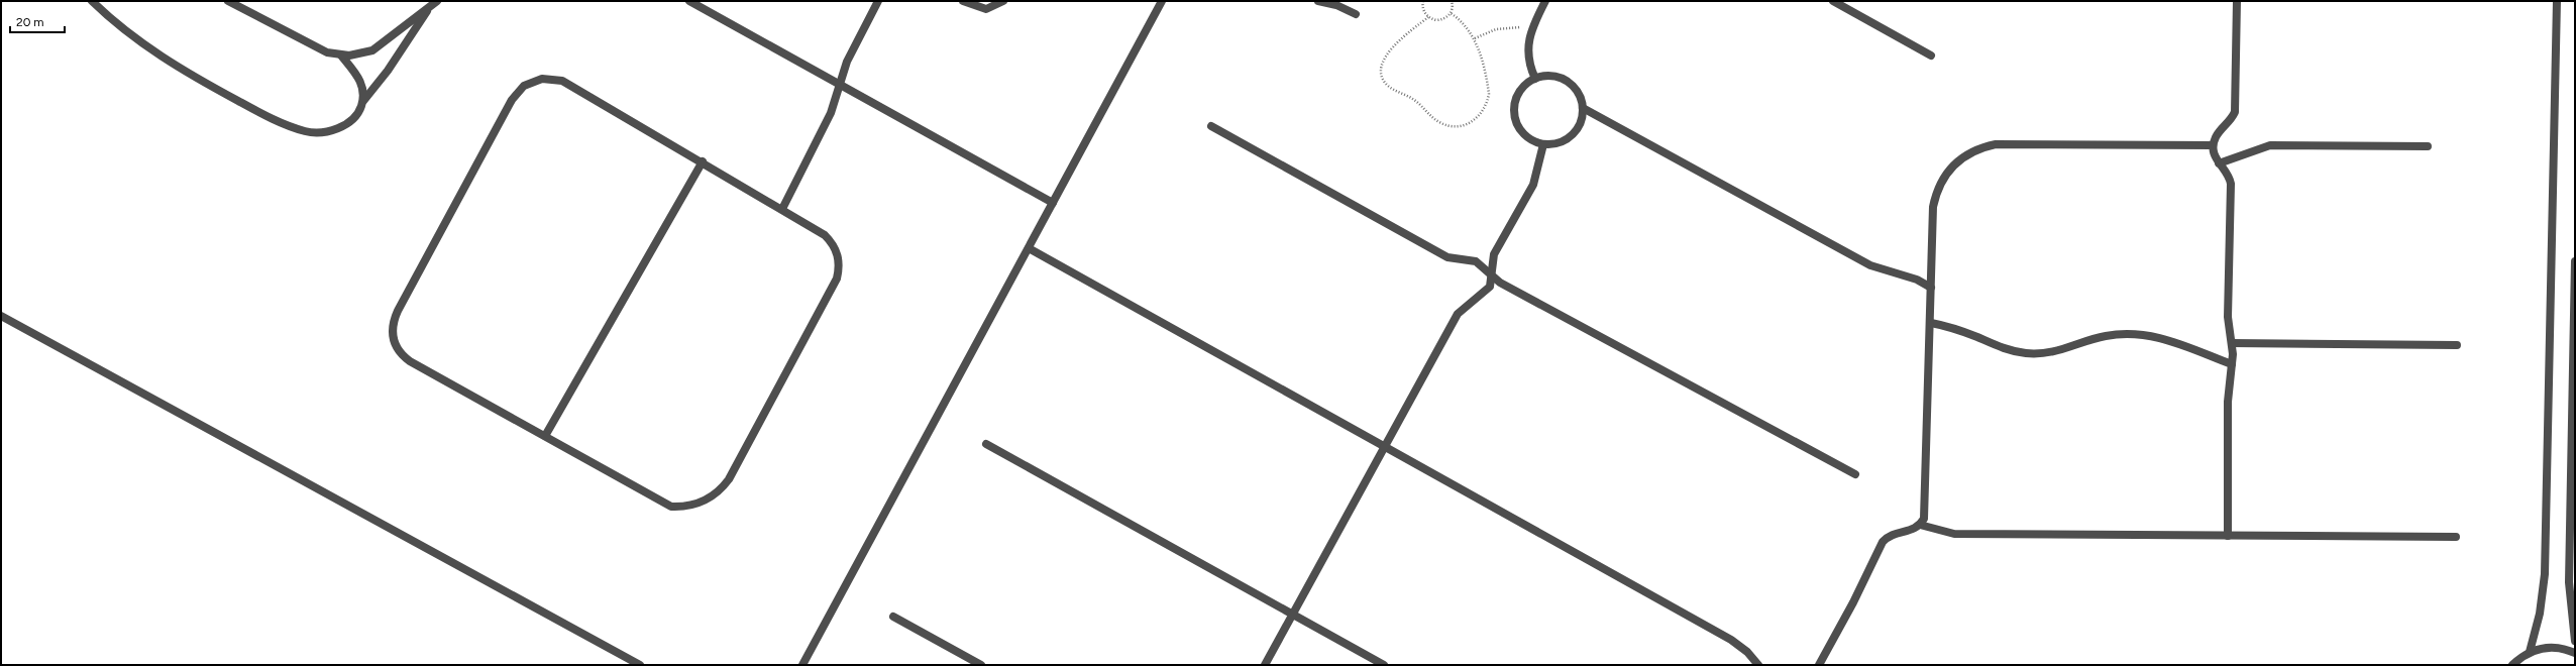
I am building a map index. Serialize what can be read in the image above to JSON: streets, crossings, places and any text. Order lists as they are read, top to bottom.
{
  "scale_bar": "20 m"
}
